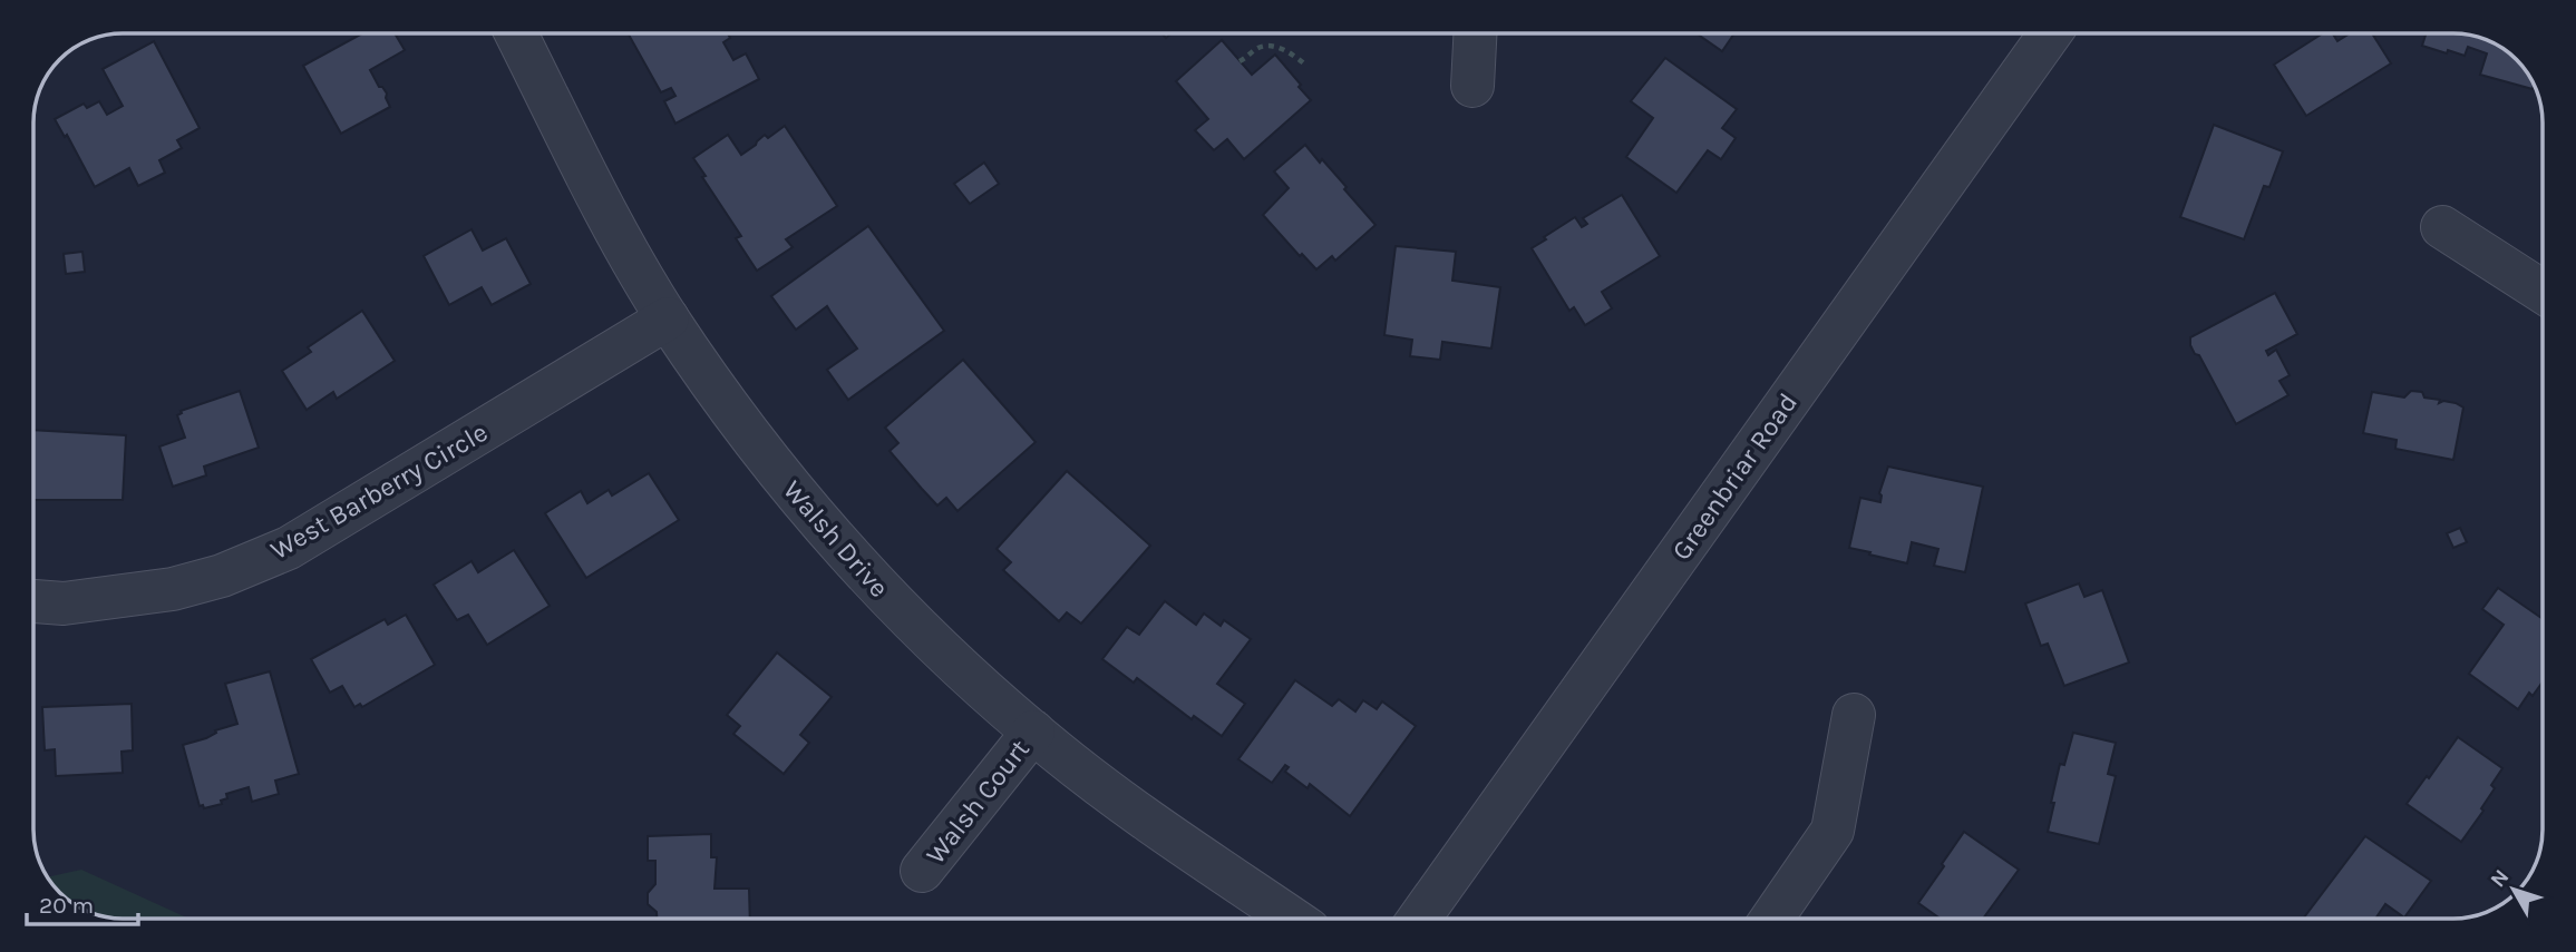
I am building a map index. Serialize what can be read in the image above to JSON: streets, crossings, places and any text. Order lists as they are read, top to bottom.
{
  "streets": {
    "street": [
      "Greenbriar Road",
      "West Barberry Circle",
      "Walsh Drive",
      "Walsh Court"
    ]
  },
  "crossings": [
    ["West Barberry Circle", "Walsh Drive"],
    ["Walsh Drive", "Walsh Court"]
  ],
  "scale_bar": "20 m",
  "north": "top left"
}
